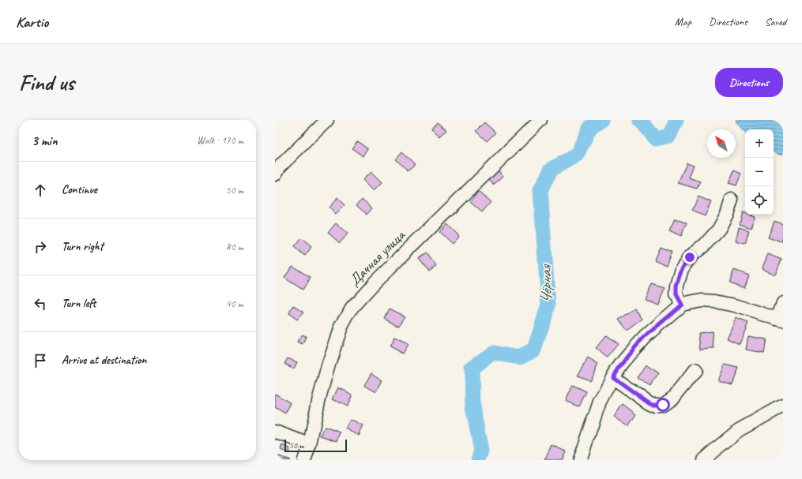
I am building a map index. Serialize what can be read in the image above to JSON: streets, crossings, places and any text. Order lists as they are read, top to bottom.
{
  "streets": {
    "street": ["Дачная улица"]
  },
  "water": ["Чёрная"],
  "scale_bar": "50 m",
  "north": "top left",
  "page": {
    "header": "Kartio",
    "nav": ["Map", "Directions", "Saved"],
    "buttons": "Directions",
    "title": "Find us",
    "heading": ["3 min", "Walk · 170 m"],
    "map_buttons": ["+", "−"],
    "list": [
      ["Continue", "50 m"],
      ["Turn right", "80 m"],
      ["Turn left", "40 m"],
      "Arrive at destination"
    ],
    "scale": "50 m"
  }
}
